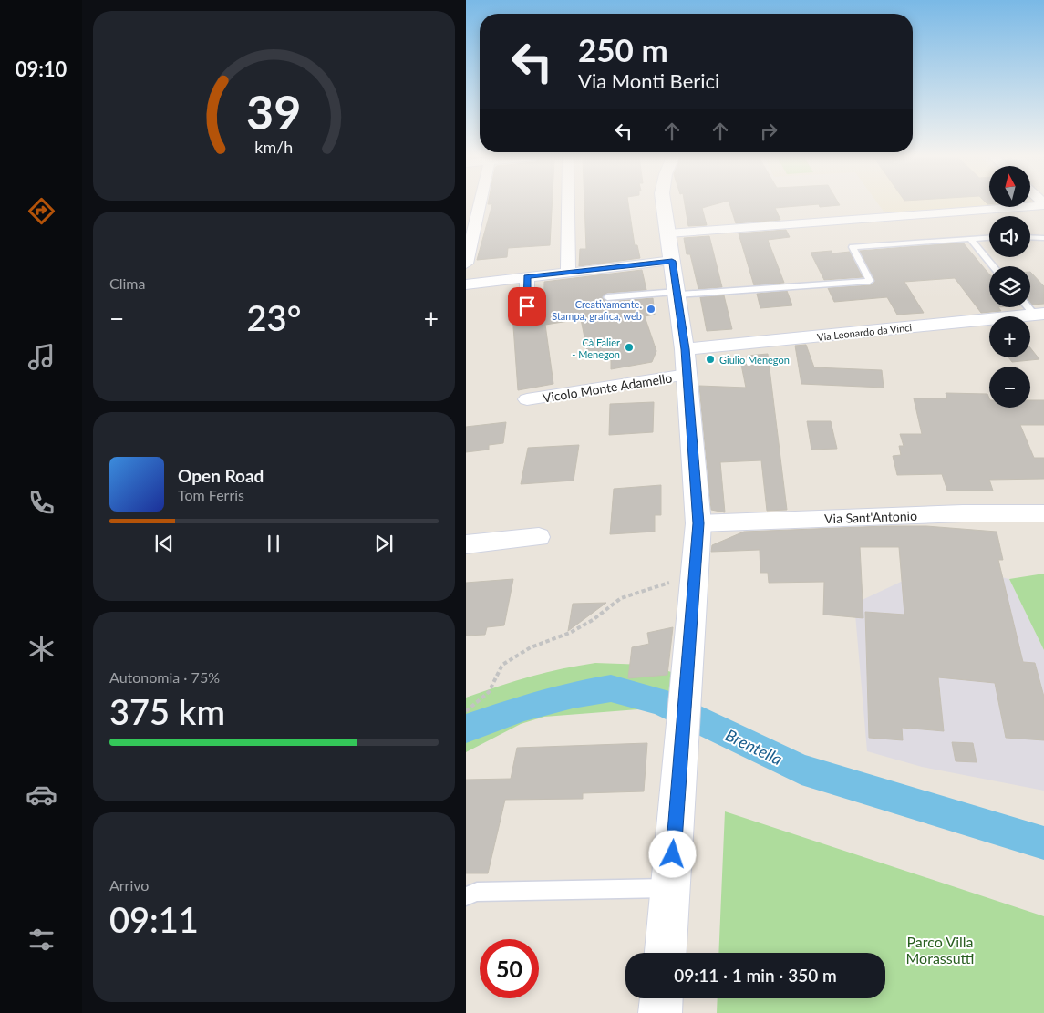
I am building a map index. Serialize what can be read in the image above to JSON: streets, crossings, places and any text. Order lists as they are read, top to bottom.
{
  "streets": {
    "main road": ["Via Leonardo da Vinci"],
    "street": ["Vicolo Monte Adamello", "Via Sant'Antonio"]
  },
  "water": ["Brentella"],
  "parks": ["Parco Villa Morassutti"],
  "places": ["Creativamente. Stampa, grafica, web", "Cà Falier - Menegon", "Giulio Menegon"],
  "north": "top",
  "page": {
    "tabs": "09:10",
    "turn": ["250 m", "Via Monti Berici"],
    "map_buttons": ["+", "−"],
    "tile": [
      "Clima",
      ["Autonomia · 75%", "375 km"],
      ["Arrivo", "09:11"]
    ],
    "heat": ["−", "23°", "+"],
    "song": ["Open Road", "Tom Ferris"],
    "limit": "50",
    "trip": "09:11 · 1 min · 350 m",
    "gauge": ["39", "km/h"]
  }
}
